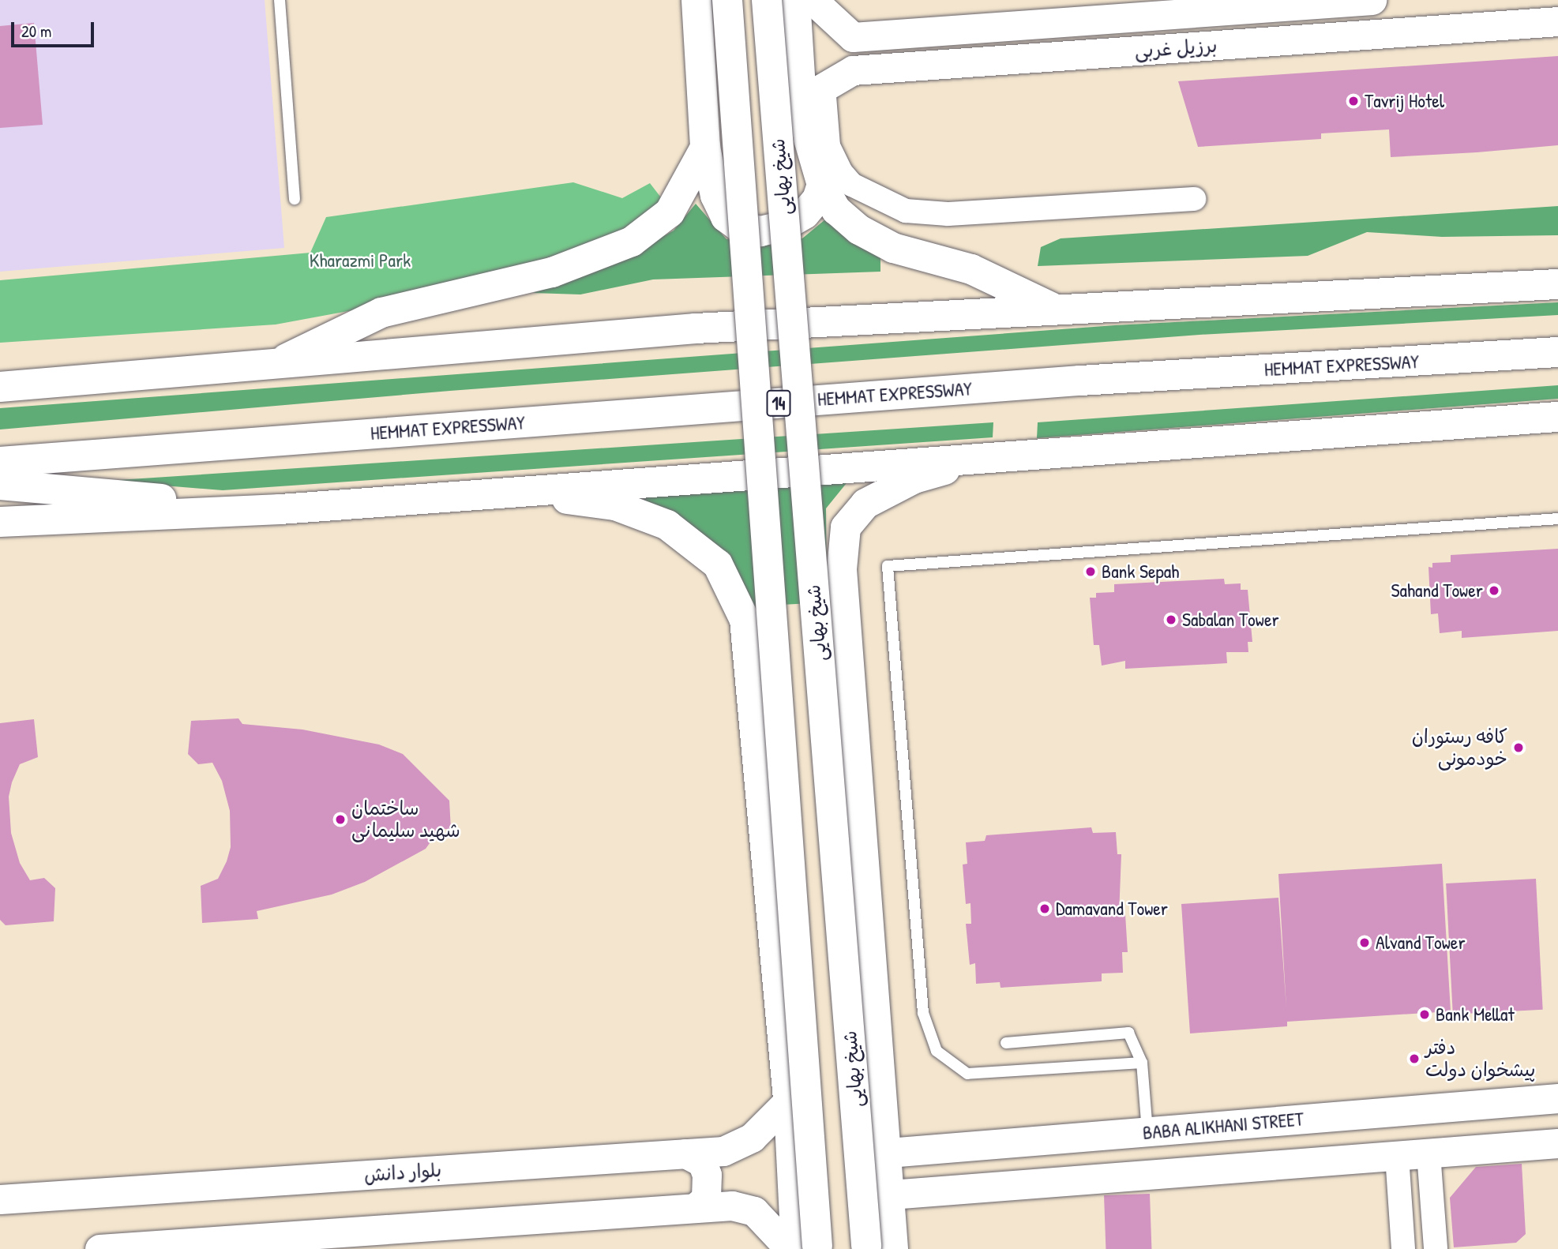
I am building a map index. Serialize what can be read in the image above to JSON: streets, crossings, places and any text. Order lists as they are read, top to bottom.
{
  "streets": {
    "main road": ["شیخ بهایی", "HEMMAT EXPRESSWAY", "14"],
    "street": ["برزیل غربی", "BABA ALIKHANI STREET", "بلوار دانش"]
  },
  "parks": ["Kharazmi Park"],
  "places": [
    "Tavrij Hotel",
    "Bank Sepah",
    "Sahand Tower",
    "Sabalan Tower",
    "کافه رستوران خودمونی",
    "ساختمان شهید سلیمانی",
    "Damavand Tower",
    "Alvand Tower",
    "Bank Mellat",
    "دفتر پیشخوان دولت"
  ],
  "scale_bar": "20 m"
}
